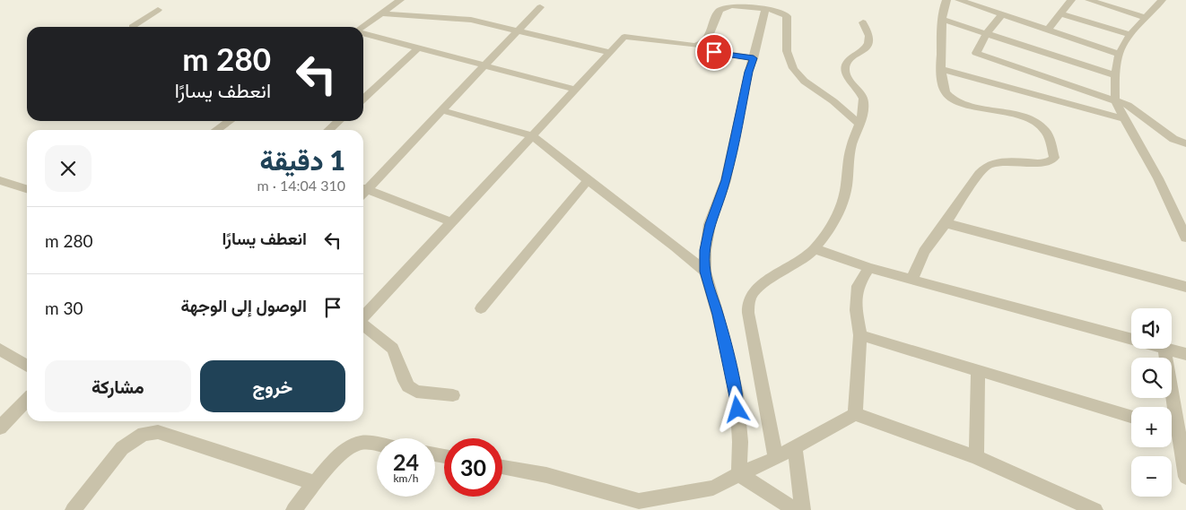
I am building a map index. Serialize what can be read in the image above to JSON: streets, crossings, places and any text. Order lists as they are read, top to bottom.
{
  "page": {
    "turn": ["280 m", "انعطف يسارًا"],
    "heading": ["1 دقيقة", "310 m · 14:04"],
    "list": [
      {
        "name": "انعطف يسارًا",
        "value": "280 m"
      },
      {
        "name": "الوصول إلى الوجهة",
        "value": "30 m"
      }
    ],
    "map_buttons": ["+", "−"],
    "buttons": ["خروج", "مشاركة"],
    "speed": "24 km/h",
    "limit": "30"
  }
}
